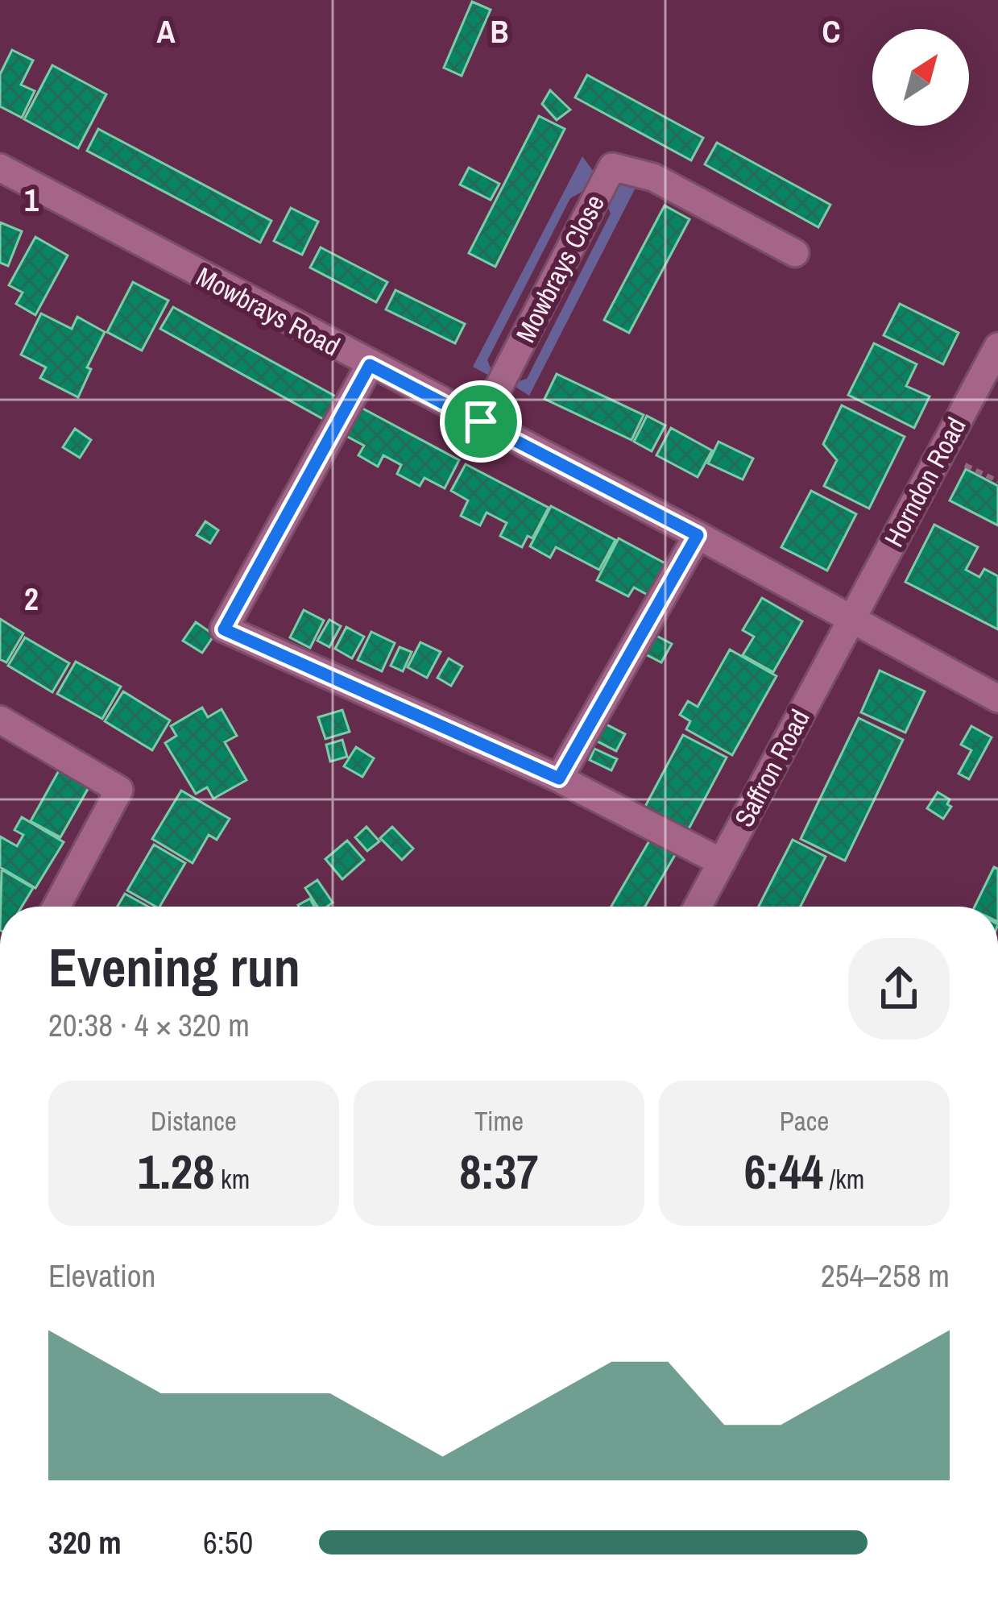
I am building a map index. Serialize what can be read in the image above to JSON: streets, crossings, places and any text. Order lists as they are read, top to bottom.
{
  "streets": {
    "street": [
      "Mowbrays Close",
      "Mowbrays Road",
      "Horndon Road",
      "Saffron Road"
    ]
  },
  "crossings": [
    ["Mowbrays Close", "Mowbrays Road"],
    ["Mowbrays Road", "Horndon Road"],
    ["Mowbrays Road", "Saffron Road"],
    ["Horndon Road", "Saffron Road"]
  ],
  "north": "top right",
  "page": {
    "heading": ["Evening run", "20:38 · 4 × 320 m"],
    "stats": [
      ["Distance", "1.28 km"],
      ["Time", "8:37"],
      ["Pace", "6:44 /km"]
    ],
    "chart": ["Elevation", "254–258 m"],
    "list": [
      {
        "name": "320 m",
        "note": "6:50"
      }
    ]
  },
  "grid": {
    "columns": ["A", "B", "C"],
    "rows": ["1", "2"]
  }
}
